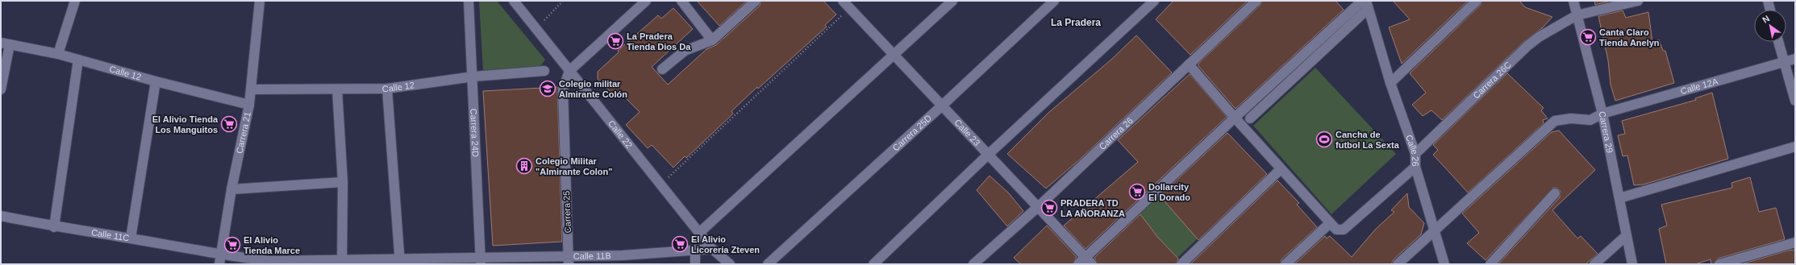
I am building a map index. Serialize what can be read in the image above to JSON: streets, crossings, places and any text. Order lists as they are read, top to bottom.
{
  "streets": {
    "street": [
      "Calle 12",
      "Carrera 26C",
      "Calle 12A",
      "Carrera 24D",
      "Carrera 29",
      "Carrera 21",
      "Calle 23",
      "Carrera 26",
      "Carrera 25D",
      "Calle 22",
      "Calle 26",
      "Carrera 25",
      "Calle 11C",
      "Calle 11B"
    ]
  },
  "crossings": [
    ["Calle 12", "Carrera 24D"],
    ["Calle 12", "Carrera 21"],
    ["Carrera 26C", "Carrera 29"],
    ["Carrera 26C", "Calle 26"],
    ["Calle 12A", "Carrera 29"],
    ["Calle 12A", "Calle 26"],
    ["Carrera 24D", "Calle 11B"],
    ["Carrera 21", "Calle 11C"],
    ["Carrera 21", "Calle 11B"],
    ["Calle 23", "Carrera 26"],
    ["Calle 23", "Carrera 25D"],
    ["Calle 22", "Carrera 25"],
    ["Calle 22", "Calle 11B"],
    ["Carrera 25", "Calle 11B"],
    ["Calle 11C", "Calle 11B"]
  ],
  "districts": ["La Pradera"],
  "places": {
    "supermarket": [
      "Canta Claro Tienda Anelyn",
      "La Pradera Tienda Dios Da",
      "El Alivio Tienda Los Manguitos",
      "Dollarcity El Dorado",
      "PRADERA TD LA AÑORANZA",
      "El Alivio Licoreria Zteven",
      "El Alivio Tienda Marce"
    ],
    "school or university": ["Colegio militar Almirante Colón"],
    "sports": ["Cancha de futbol La Sexta"],
    "building": ["Colegio Militar \"Almirante Colon\""]
  },
  "north": "top left"
}
